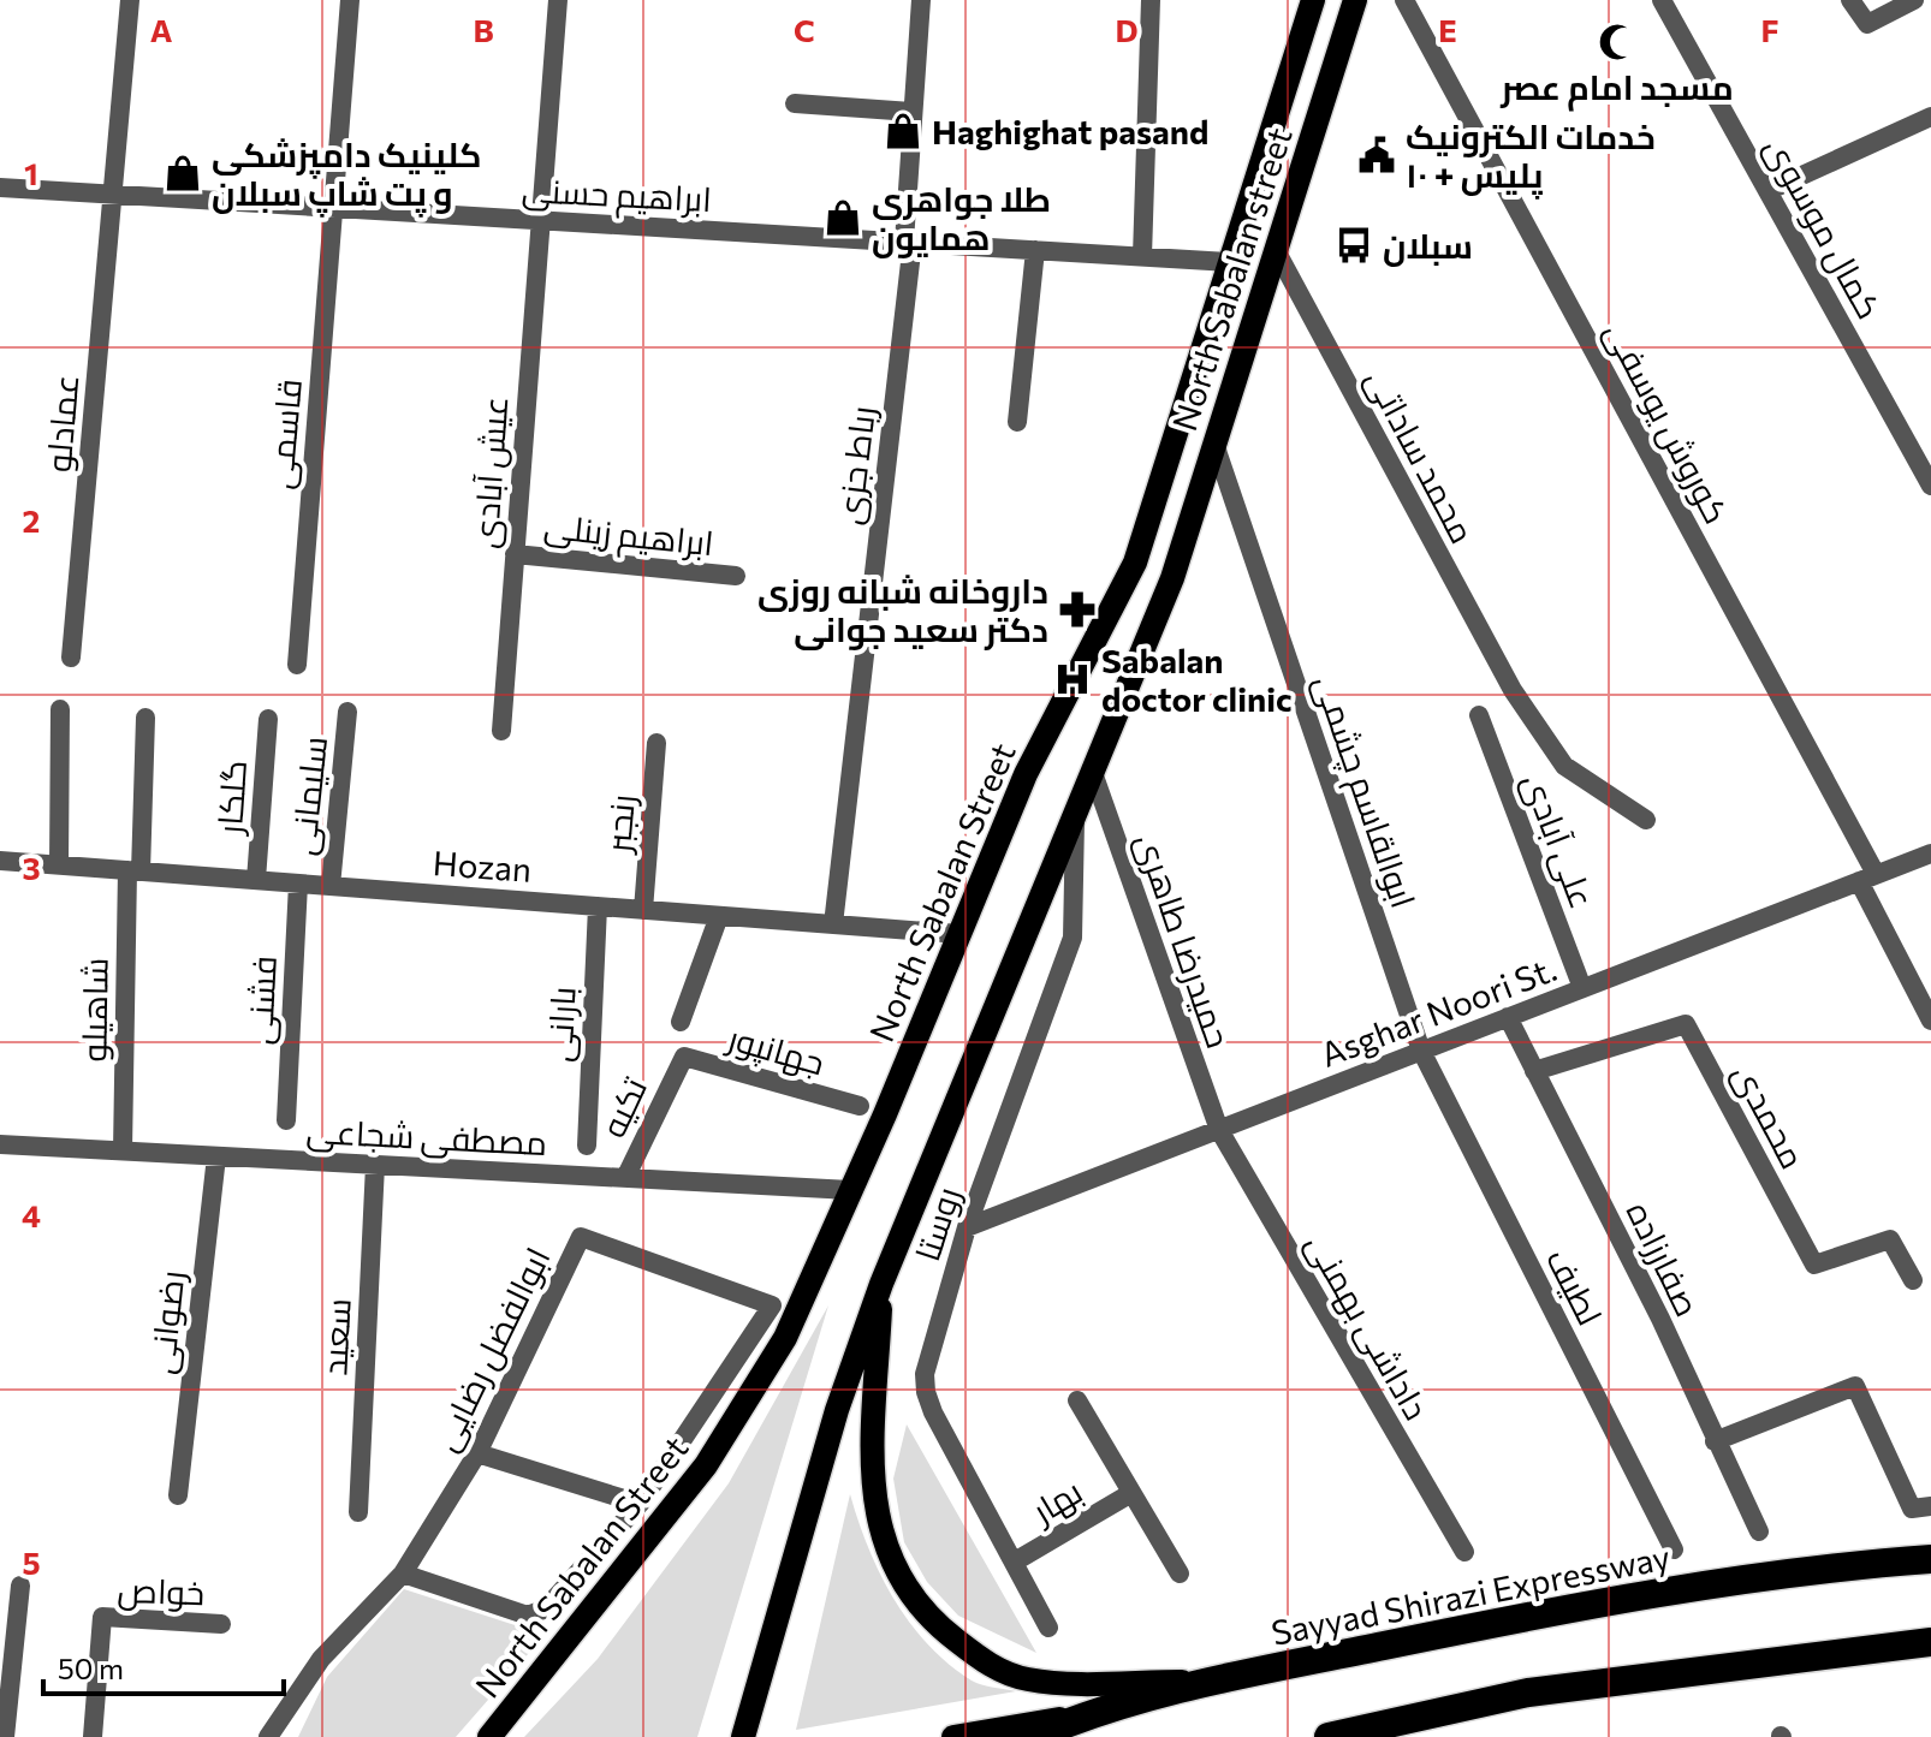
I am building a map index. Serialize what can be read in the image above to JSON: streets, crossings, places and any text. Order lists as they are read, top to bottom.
{
  "streets": {
    "highway": ["Sayyad Shirazi Expressway"],
    "main road": ["North Sabalan street", "North Sabalan Street"],
    "street": [
      "ابراهیم حسنی",
      "کمال موسوی",
      "کوروش یوسفی",
      "عمادلو",
      "قاسمی",
      "محمد ساداتی",
      "رباط جزی",
      "عیش آبادی",
      "ابراهیم زینلی",
      "ابوالقاسم چشمی",
      "سلیمانی",
      "گلکار",
      "رنجبر",
      "علی آبادی",
      "Hozan",
      "حمیدرضا طاهری",
      "فشنی",
      "شاهیلو",
      "Asghar Noori St.",
      "بارانی",
      "جهانپور",
      "تکیه",
      "محمدی",
      "مصطفی شجاعی",
      "روستا",
      "صفارزاده",
      "لطیف",
      "رضوانی",
      "داداشی بهمنی",
      "سعید",
      "ابوالفضل رضایی",
      "بهار",
      "خواص"
    ]
  },
  "crossings": [
    ["ابراهیم حسنی", "عمادلو"],
    ["ابراهیم حسنی", "قاسمی"],
    ["ابراهیم حسنی", "رباط جزی"],
    ["ابراهیم حسنی", "عیش آبادی"],
    ["ابراهیم حسنی", "North Sabalan Street"],
    ["North Sabalan street", "محمد ساداتی"],
    ["North Sabalan street", "ابوالقاسم چشمی"],
    ["North Sabalan street", "حمیدرضا طاهری"],
    ["North Sabalan street", "روستا"],
    ["کوروش یوسفی", "Asghar Noori St."],
    ["رباط جزی", "Hozan"],
    ["عیش آبادی", "ابراهیم زینلی"],
    ["ابوالقاسم چشمی", "Asghar Noori St."],
    ["ابوالقاسم چشمی", "لطیف"],
    ["سلیمانی", "Hozan"],
    ["گلکار", "Hozan"],
    ["رنجبر", "Hozan"],
    ["علی آبادی", "Asghar Noori St."],
    ["Hozan", "North Sabalan Street"],
    ["Hozan", "فشنی"],
    ["Hozan", "شاهیلو"],
    ["Hozan", "بارانی"],
    ["North Sabalan Street", "مصطفی شجاعی"],
    ["حمیدرضا طاهری", "Asghar Noori St."],
    ["حمیدرضا طاهری", "داداشی بهمنی"],
    ["شاهیلو", "مصطفی شجاعی"],
    ["Asghar Noori St.", "روستا"],
    ["Asghar Noori St.", "صفارزاده"],
    ["Asghar Noori St.", "لطیف"],
    ["Asghar Noori St.", "داداشی بهمنی"],
    ["جهانپور", "تکیه"],
    ["تکیه", "مصطفی شجاعی"],
    ["محمدی", "صفارزاده"],
    ["مصطفی شجاعی", "رضوانی"],
    ["مصطفی شجاعی", "سعید"],
    ["روستا", "بهار"]
  ],
  "places": {
    "mosque": ["مسجد امام عصر"],
    "shop": ["Haghighat pasand", "کلینیک دامپزشکی و پت شاپ سبلان", "طلا جواهری همایون"],
    "public building": ["خدمات الکترونیک پلیس + ۱۰"],
    "bus stop": ["سبلان"],
    "pharmacy": ["داروخانه شبانه روزی دکتر سعید جوانی"],
    "hospital": ["Sabalan doctor clinic"]
  },
  "scale_bar": "50 m",
  "grid": {
    "columns": [
      "A",
      "B",
      "C",
      "D",
      "E",
      "F"
    ],
    "rows": [
      "1",
      "2",
      "3",
      "4",
      "5"
    ]
  }
}
